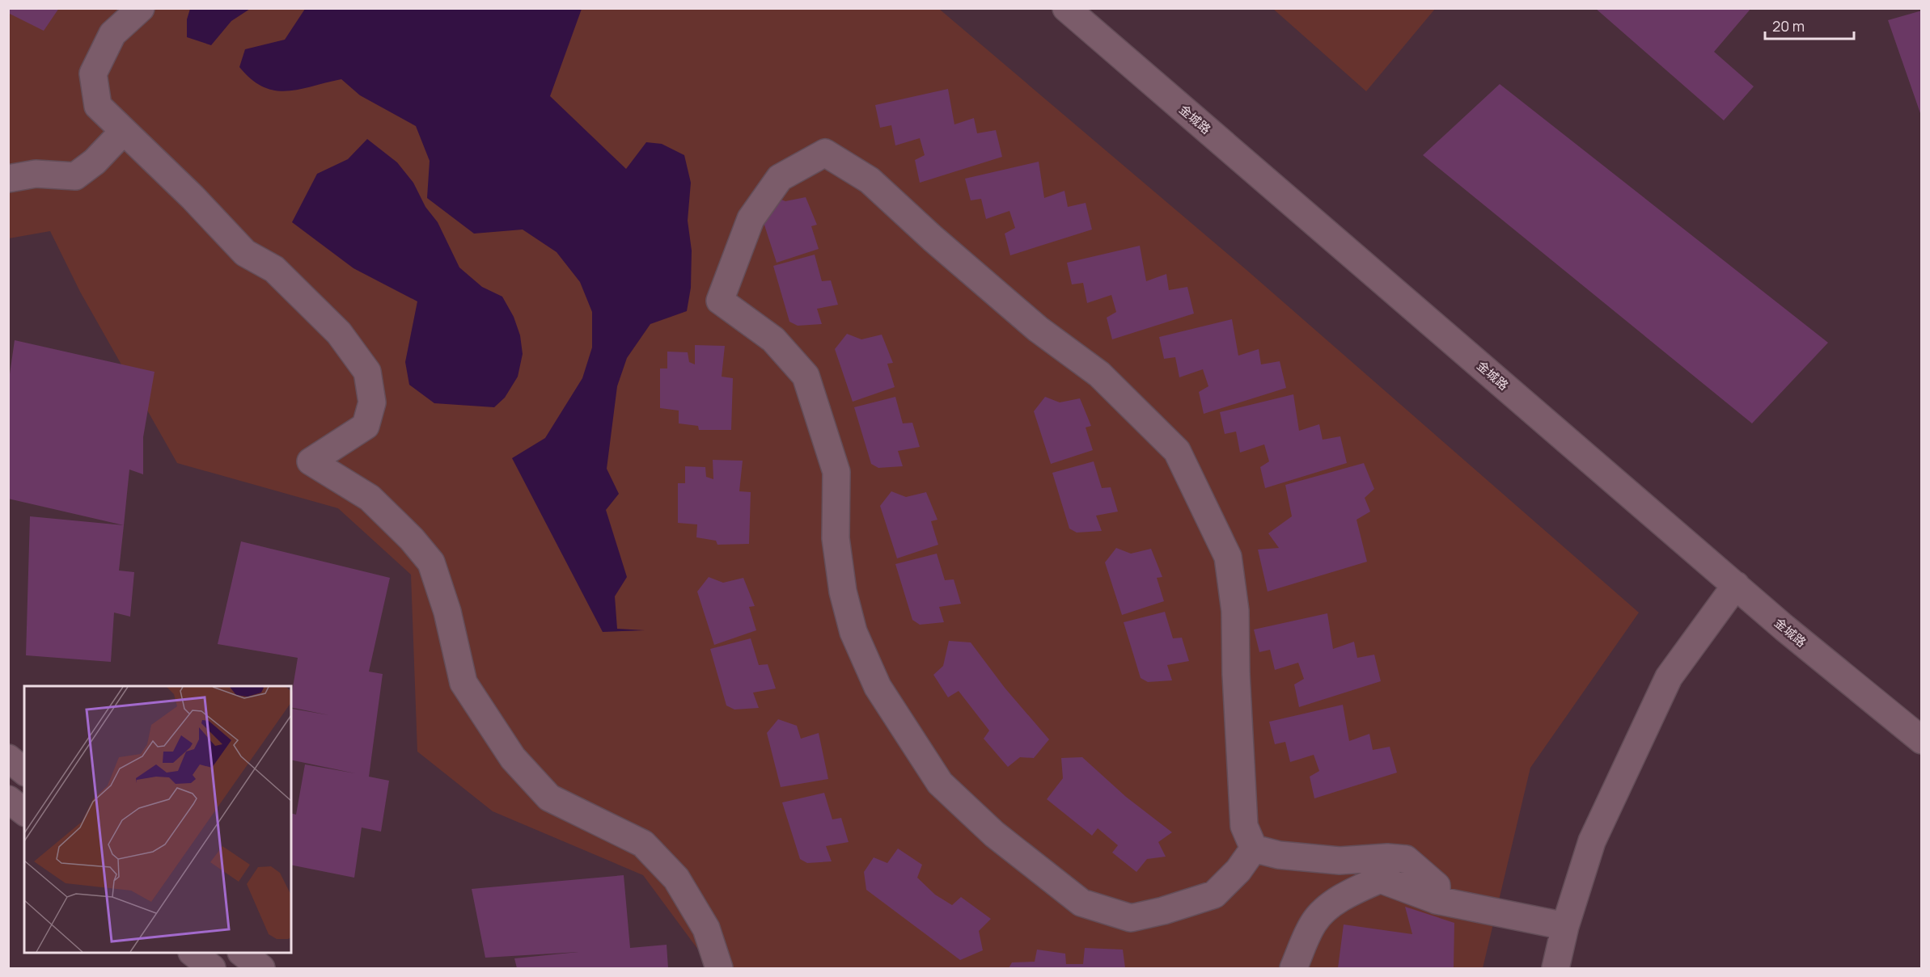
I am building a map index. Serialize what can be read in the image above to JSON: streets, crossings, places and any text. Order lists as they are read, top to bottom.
{
  "streets": {
    "street": ["金城路"]
  },
  "scale_bar": "20 m"
}
